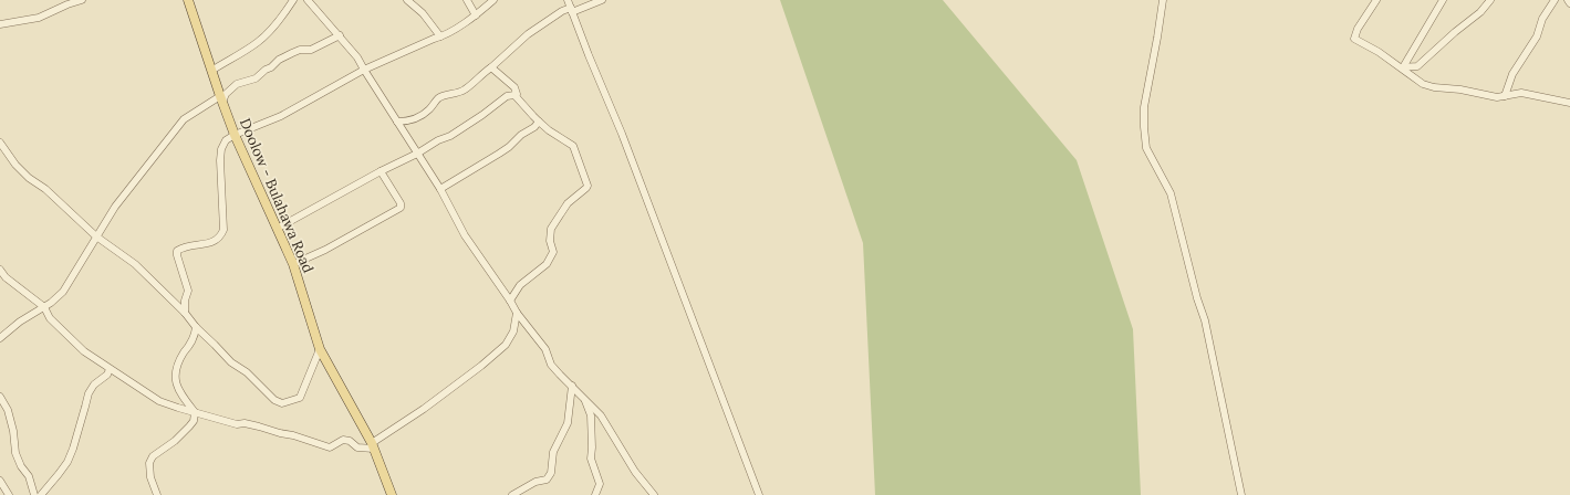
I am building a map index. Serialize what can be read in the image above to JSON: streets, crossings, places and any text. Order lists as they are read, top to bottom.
{
  "streets": {
    "main road": ["Doolow - Bulahawa Road"]
  }
}
